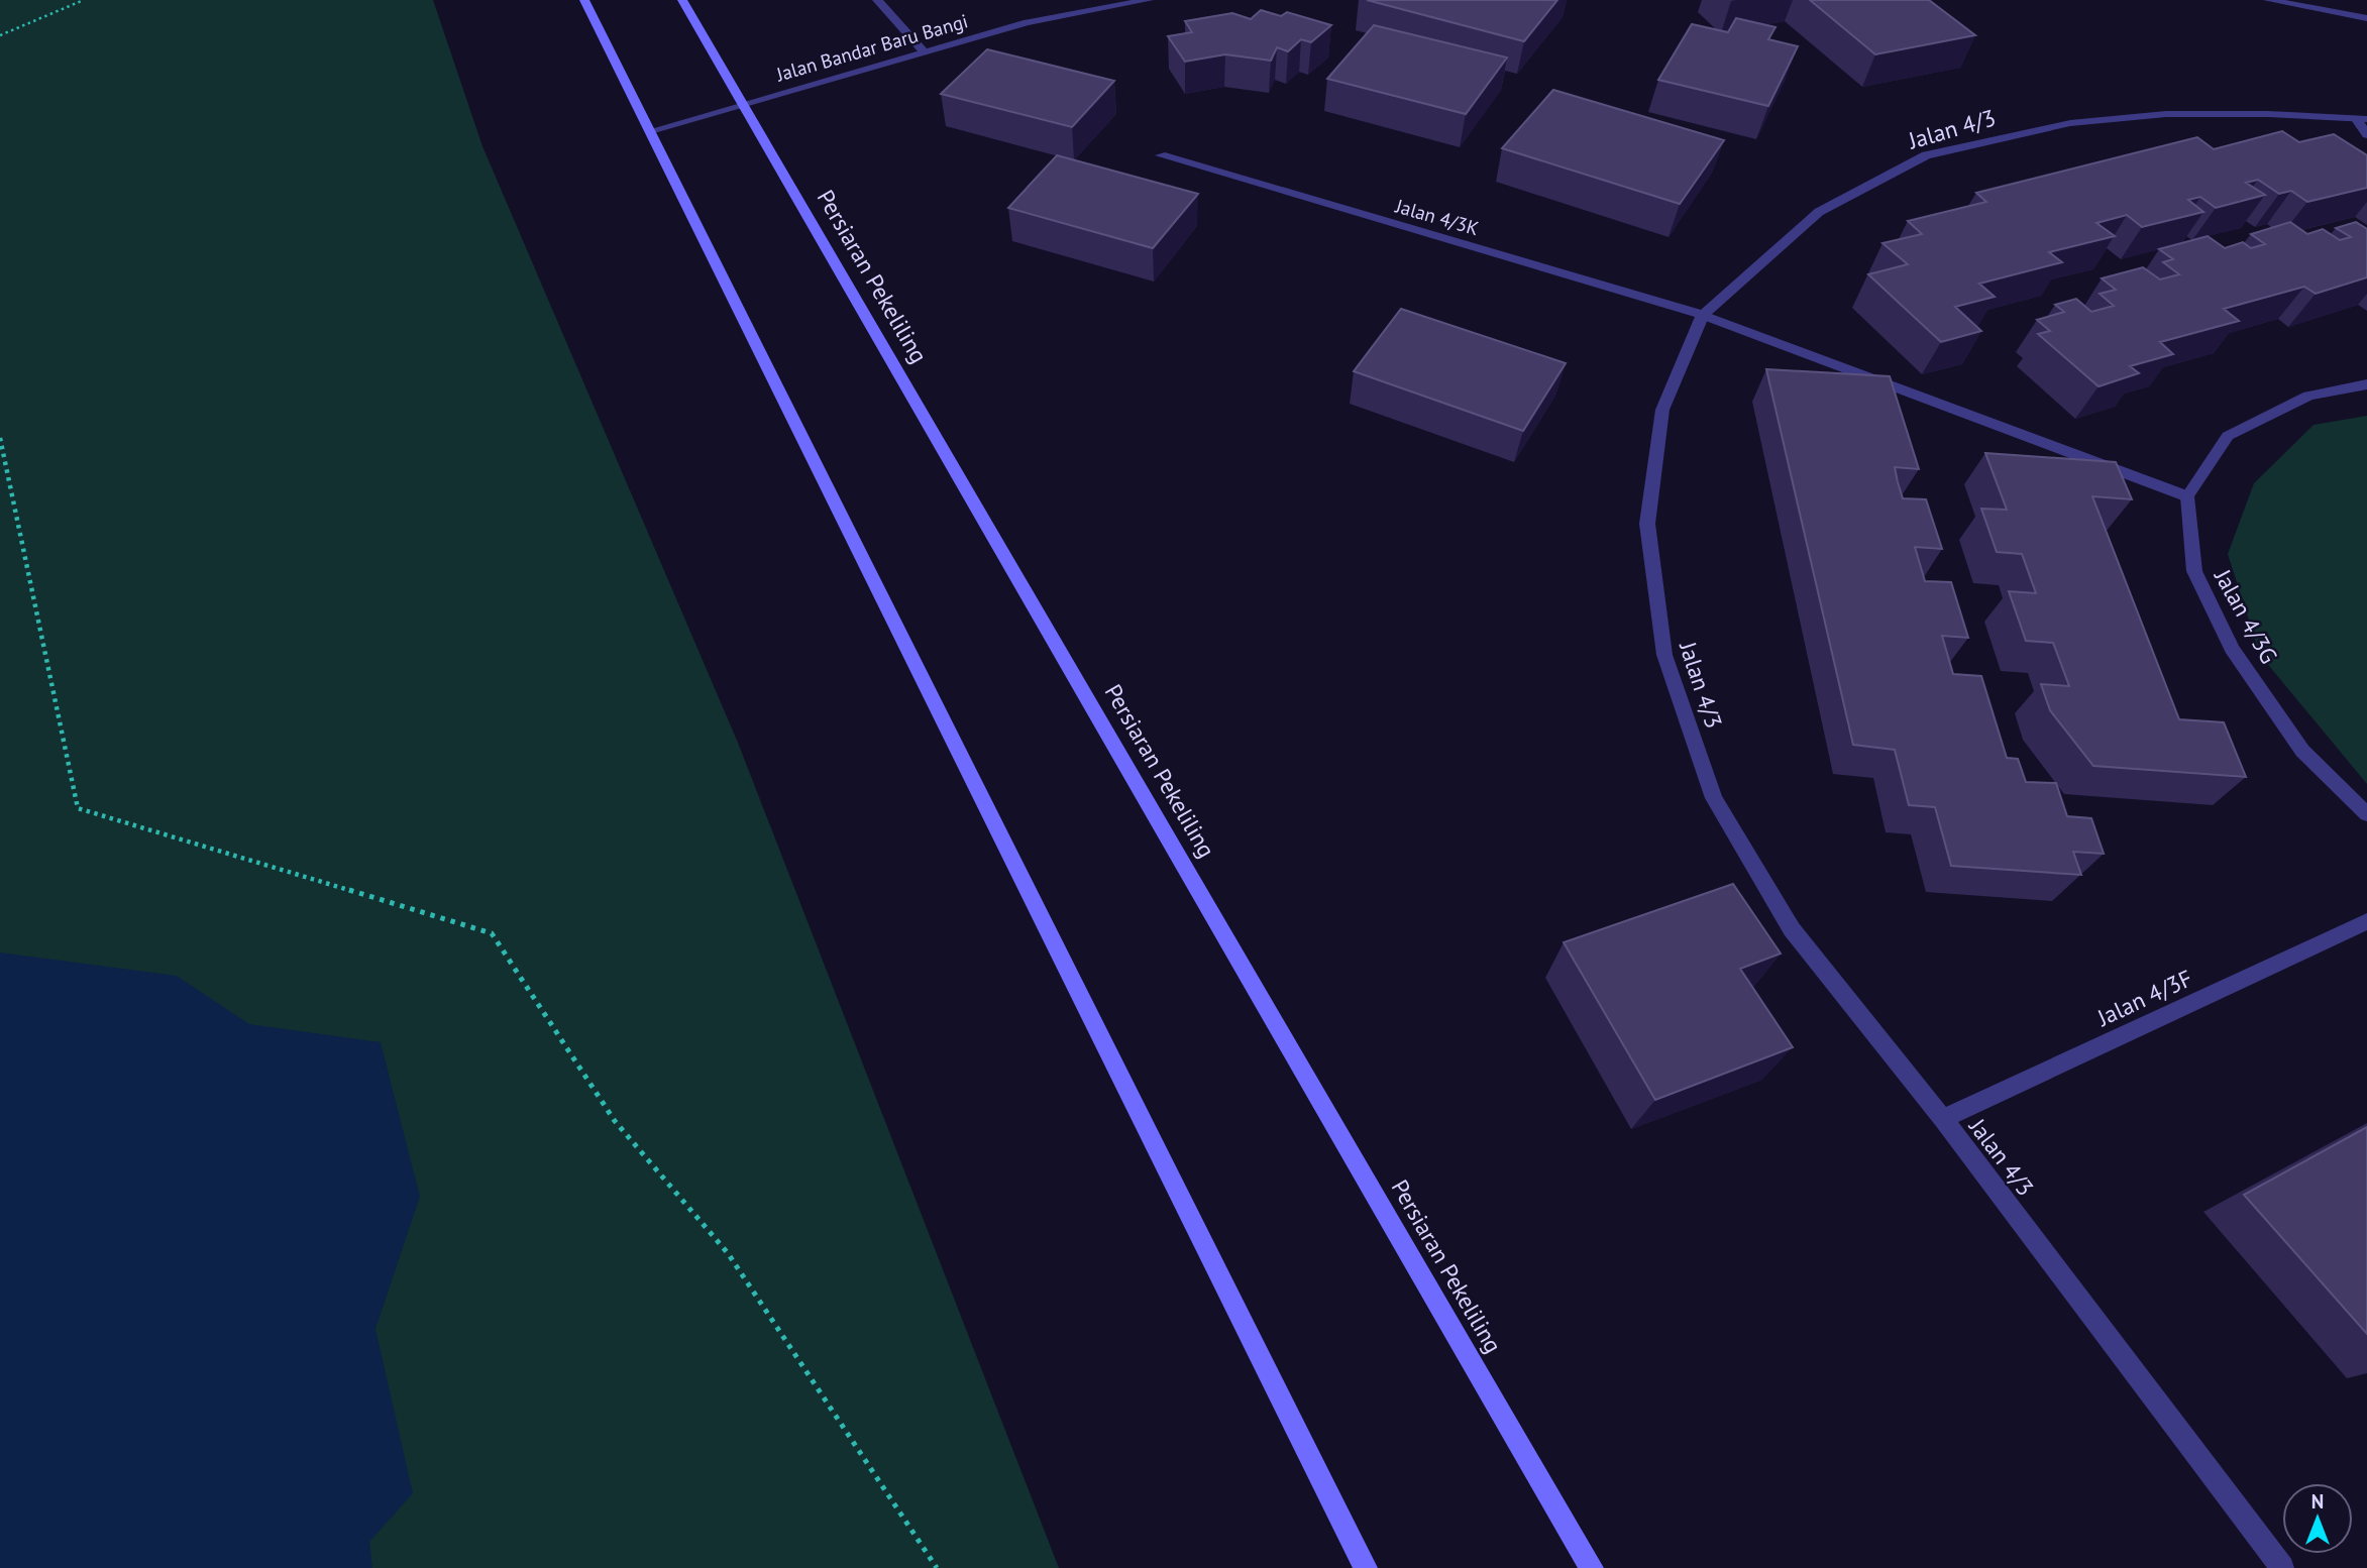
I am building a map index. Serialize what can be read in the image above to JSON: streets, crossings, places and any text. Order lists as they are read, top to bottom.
{
  "streets": {
    "main road": ["Persiaran Pekeliling"],
    "street": [
      "Jalan Bandar Baru Bangi",
      "Jalan 4/3",
      "Jalan 4/3K",
      "Jalan 4/3G",
      "Jalan 4/3F"
    ]
  },
  "crossings": [
    ["Jalan Bandar Baru Bangi", "Persiaran Pekeliling"],
    ["Jalan 4/3", "Jalan 4/3K"],
    ["Jalan 4/3", "Jalan 4/3F"],
    ["Jalan 4/3K", "Jalan 4/3G"]
  ],
  "north": "top"
}
